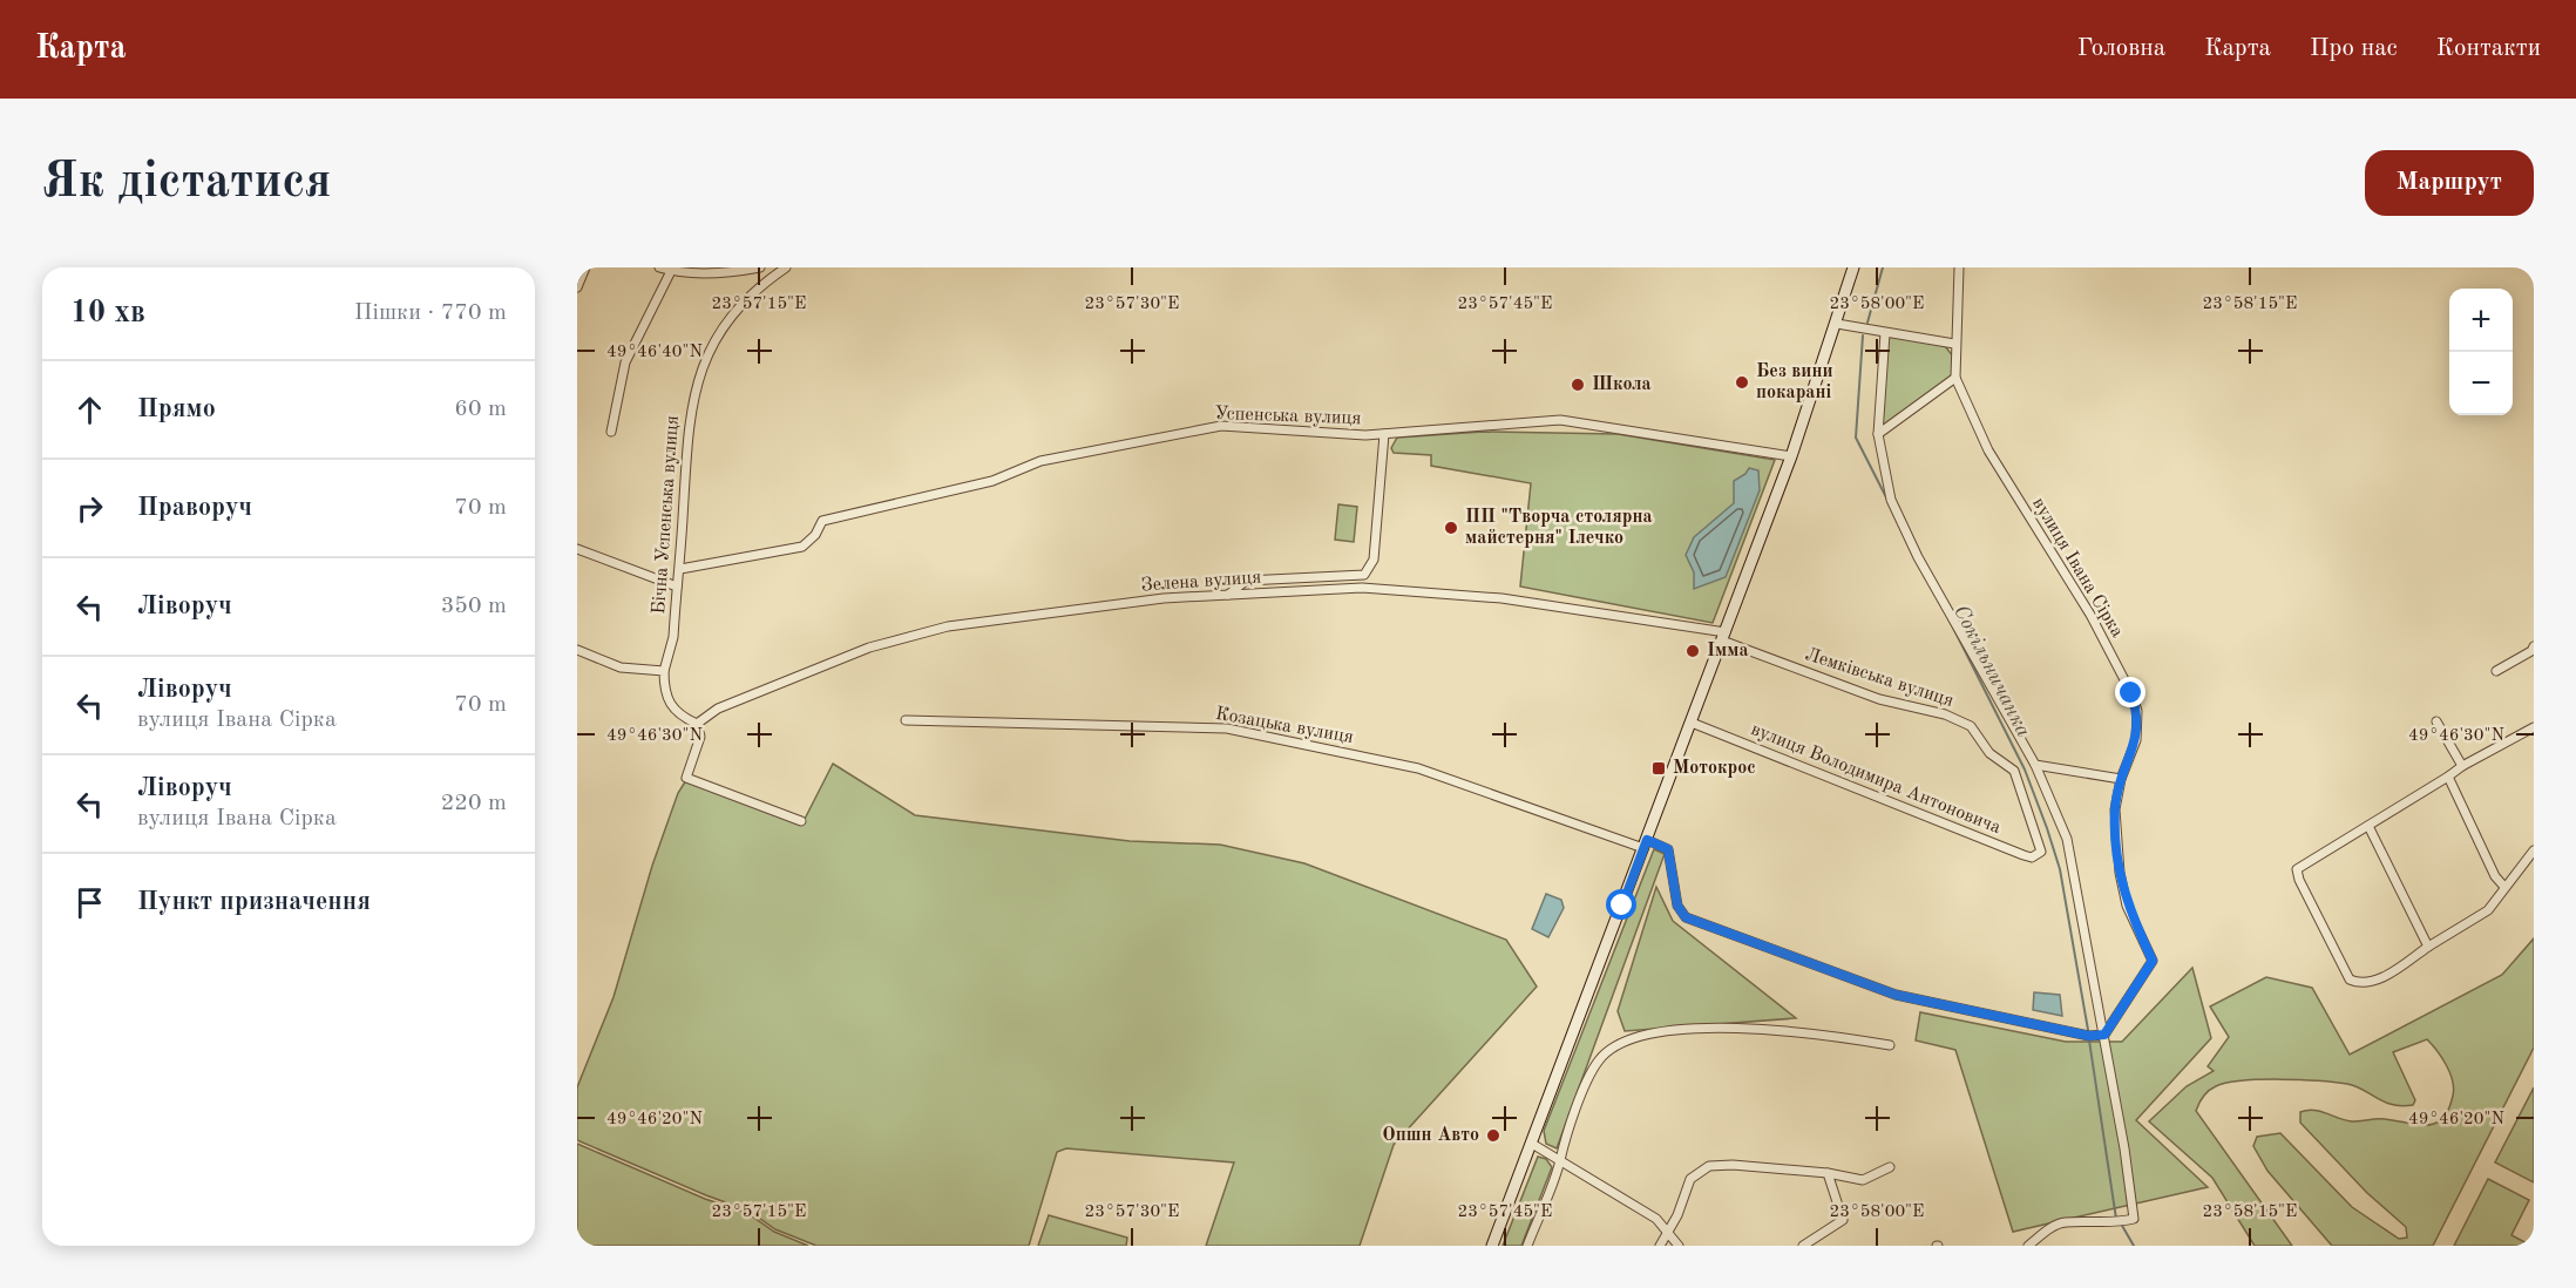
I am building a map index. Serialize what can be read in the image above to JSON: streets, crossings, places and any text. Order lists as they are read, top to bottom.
{
  "streets": {
    "street": [
      "Успенська вулиця",
      "Бічна Успенська вулиця",
      "вулиця Івана Сірка",
      "Зелена вулиця",
      "Лемківська вулиця",
      "Козацька вулиця",
      "вулиця Володимира Антоновича"
    ]
  },
  "crossings": [
    ["Успенська вулиця", "Бічна Успенська вулиця"],
    ["Зелена вулиця", "Лемківська вулиця"],
    ["Лемківська вулиця", "вулиця Володимира Антоновича"]
  ],
  "water": ["Сокільничанка"],
  "places": {
    "other": [
      "Без вини покарані",
      "Школа",
      "ПП \"Творча столярна майстерня\" Ілечко",
      "Імма",
      "Опшн Авто"
    ],
    "transit": ["Мотокрос"]
  },
  "page": {
    "header": "Карта",
    "nav": [
      "Головна",
      "Карта",
      "Про нас",
      "Контакти"
    ],
    "buttons": "Маршрут",
    "title": "Як дістатися",
    "heading": ["10 хв", "Пішки · 770 m"],
    "map_buttons": ["+", "−"],
    "list": [
      ["Прямо", "60 m"],
      ["Праворуч", "70 m"],
      ["Ліворуч", "350 m"],
      ["Ліворуч", "вулиця Івана Сірка", "70 m"],
      ["Ліворуч", "вулиця Івана Сірка", "220 m"],
      "Пункт призначення"
    ]
  },
  "coordinates": [
    "23°57'15\"E",
    "23°57'30\"E",
    "23°57'45\"E",
    "23°58'00\"E",
    "23°58'15\"E",
    "49°46'40\"N",
    "49°46'30\"N",
    "49°46'20\"N"
  ]
}
